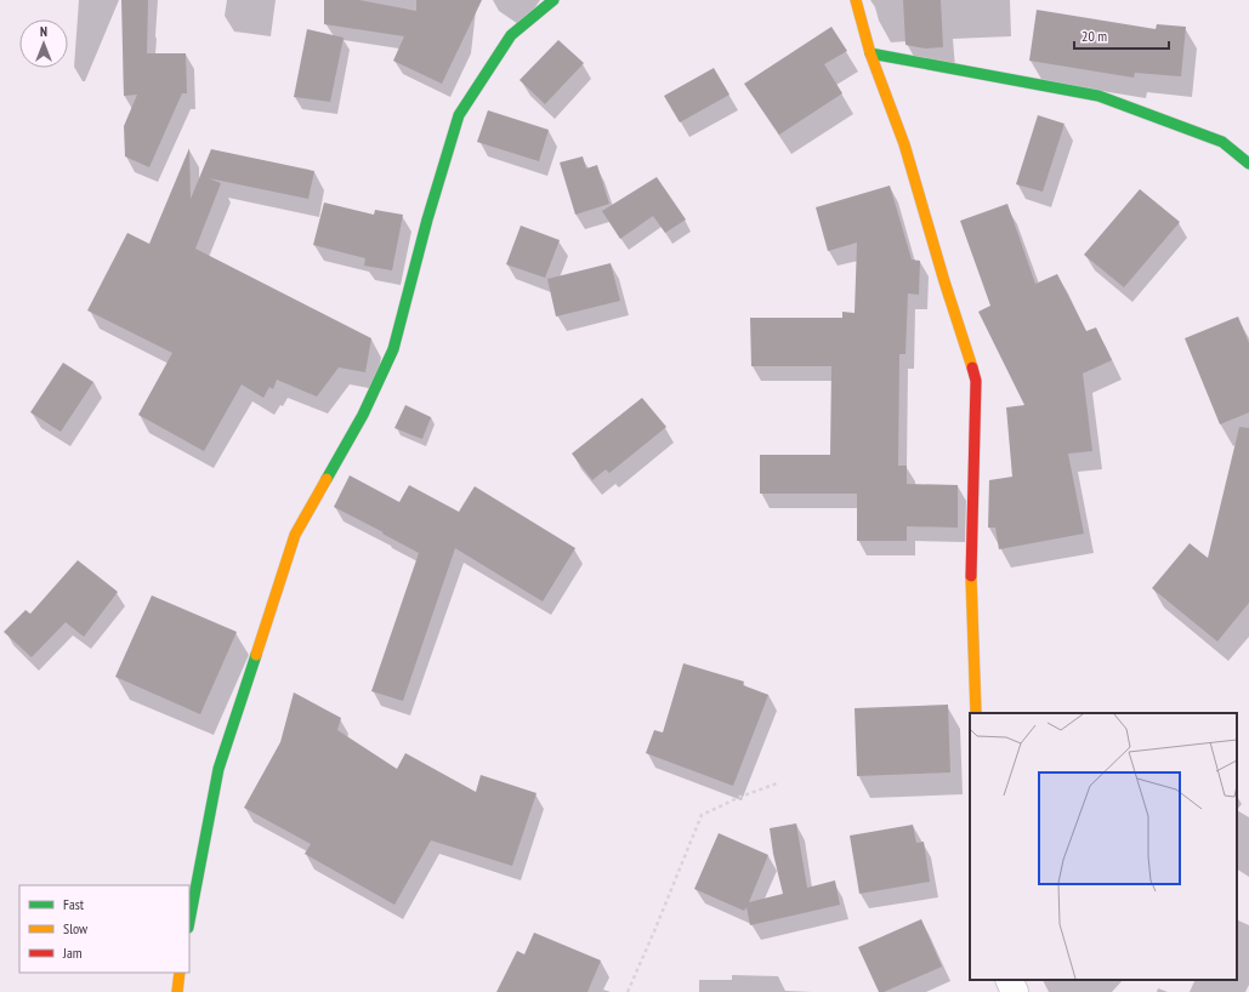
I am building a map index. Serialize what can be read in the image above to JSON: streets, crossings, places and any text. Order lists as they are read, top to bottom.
{
  "legend": ["Fast", "Slow", "Jam"],
  "scale_bar": "20 m",
  "north": "top"
}
